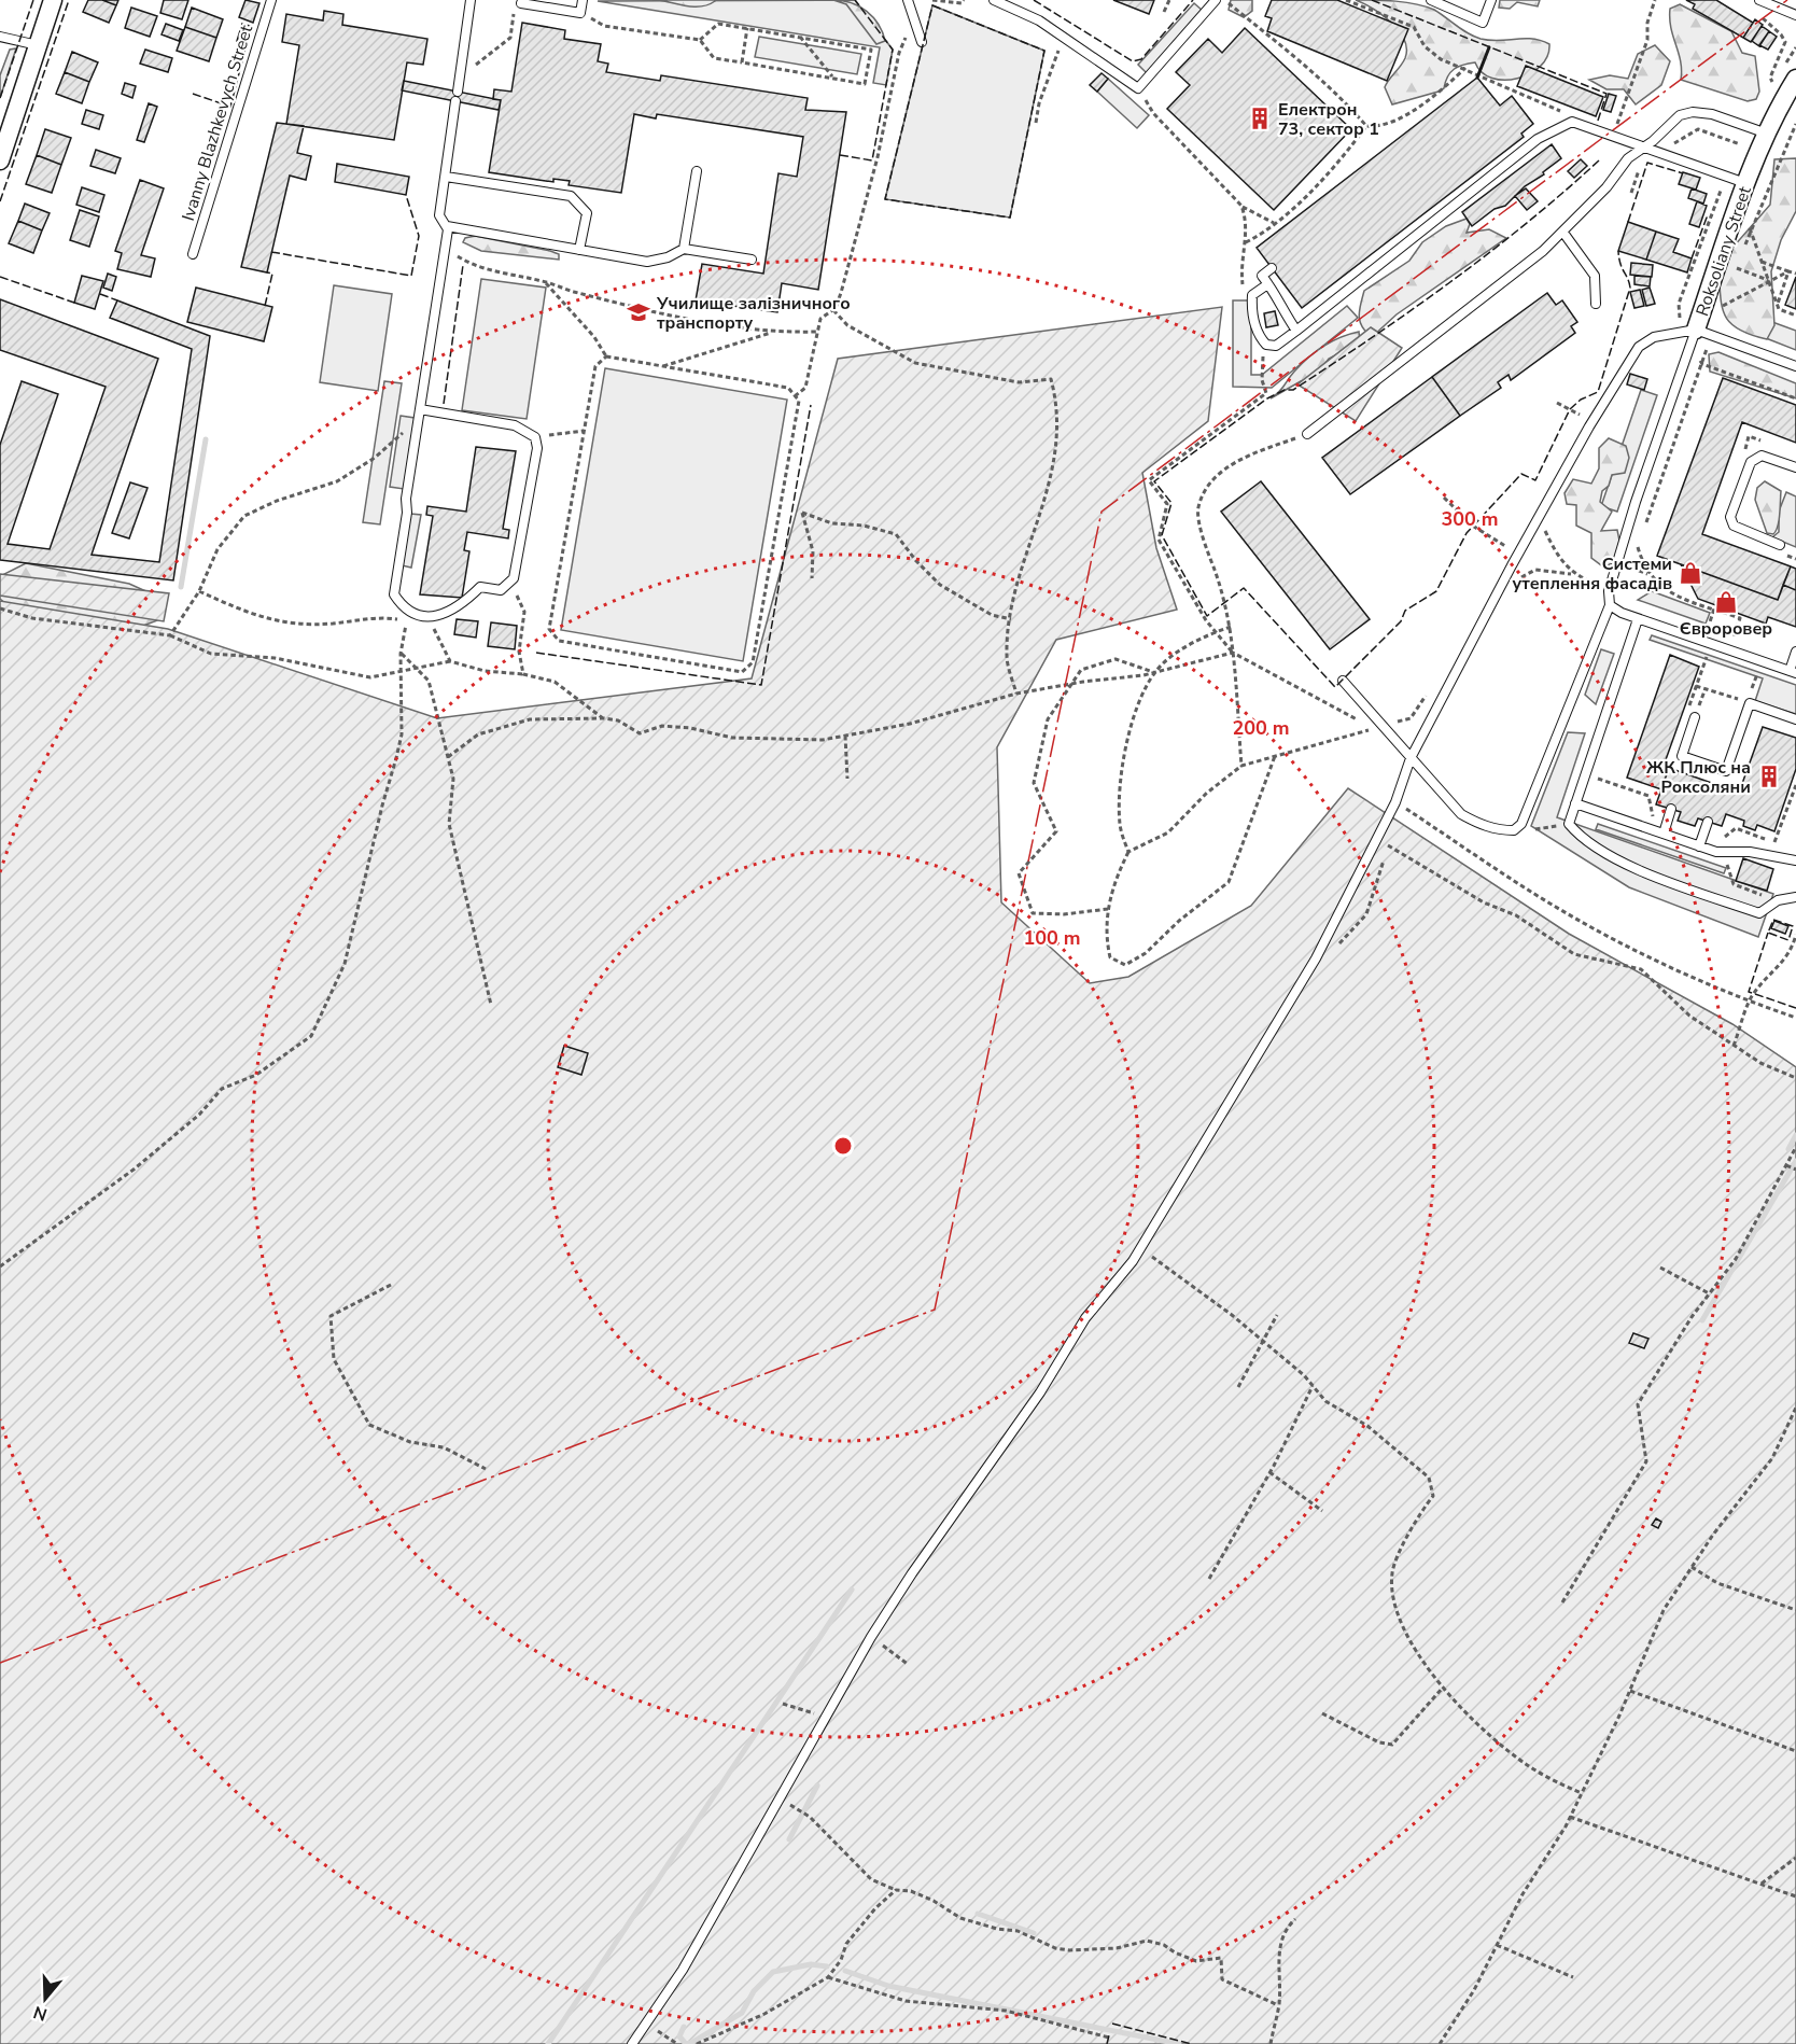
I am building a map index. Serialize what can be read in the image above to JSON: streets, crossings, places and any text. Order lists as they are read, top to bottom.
{
  "streets": {
    "street": ["Roksoliany Street"],
    "lane": ["Ivanny Blazhkevych Street"]
  },
  "places": {
    "building": ["Електрон 73, сектор 1", "ЖК Плюс на Роксоляни"],
    "school or university": ["Училище залізничного транспорту"],
    "shop": ["Системи утеплення фасадів", "Євроровер"]
  },
  "north": "bottom",
  "rings": ["300 m", "200 m", "100 m"]
}
